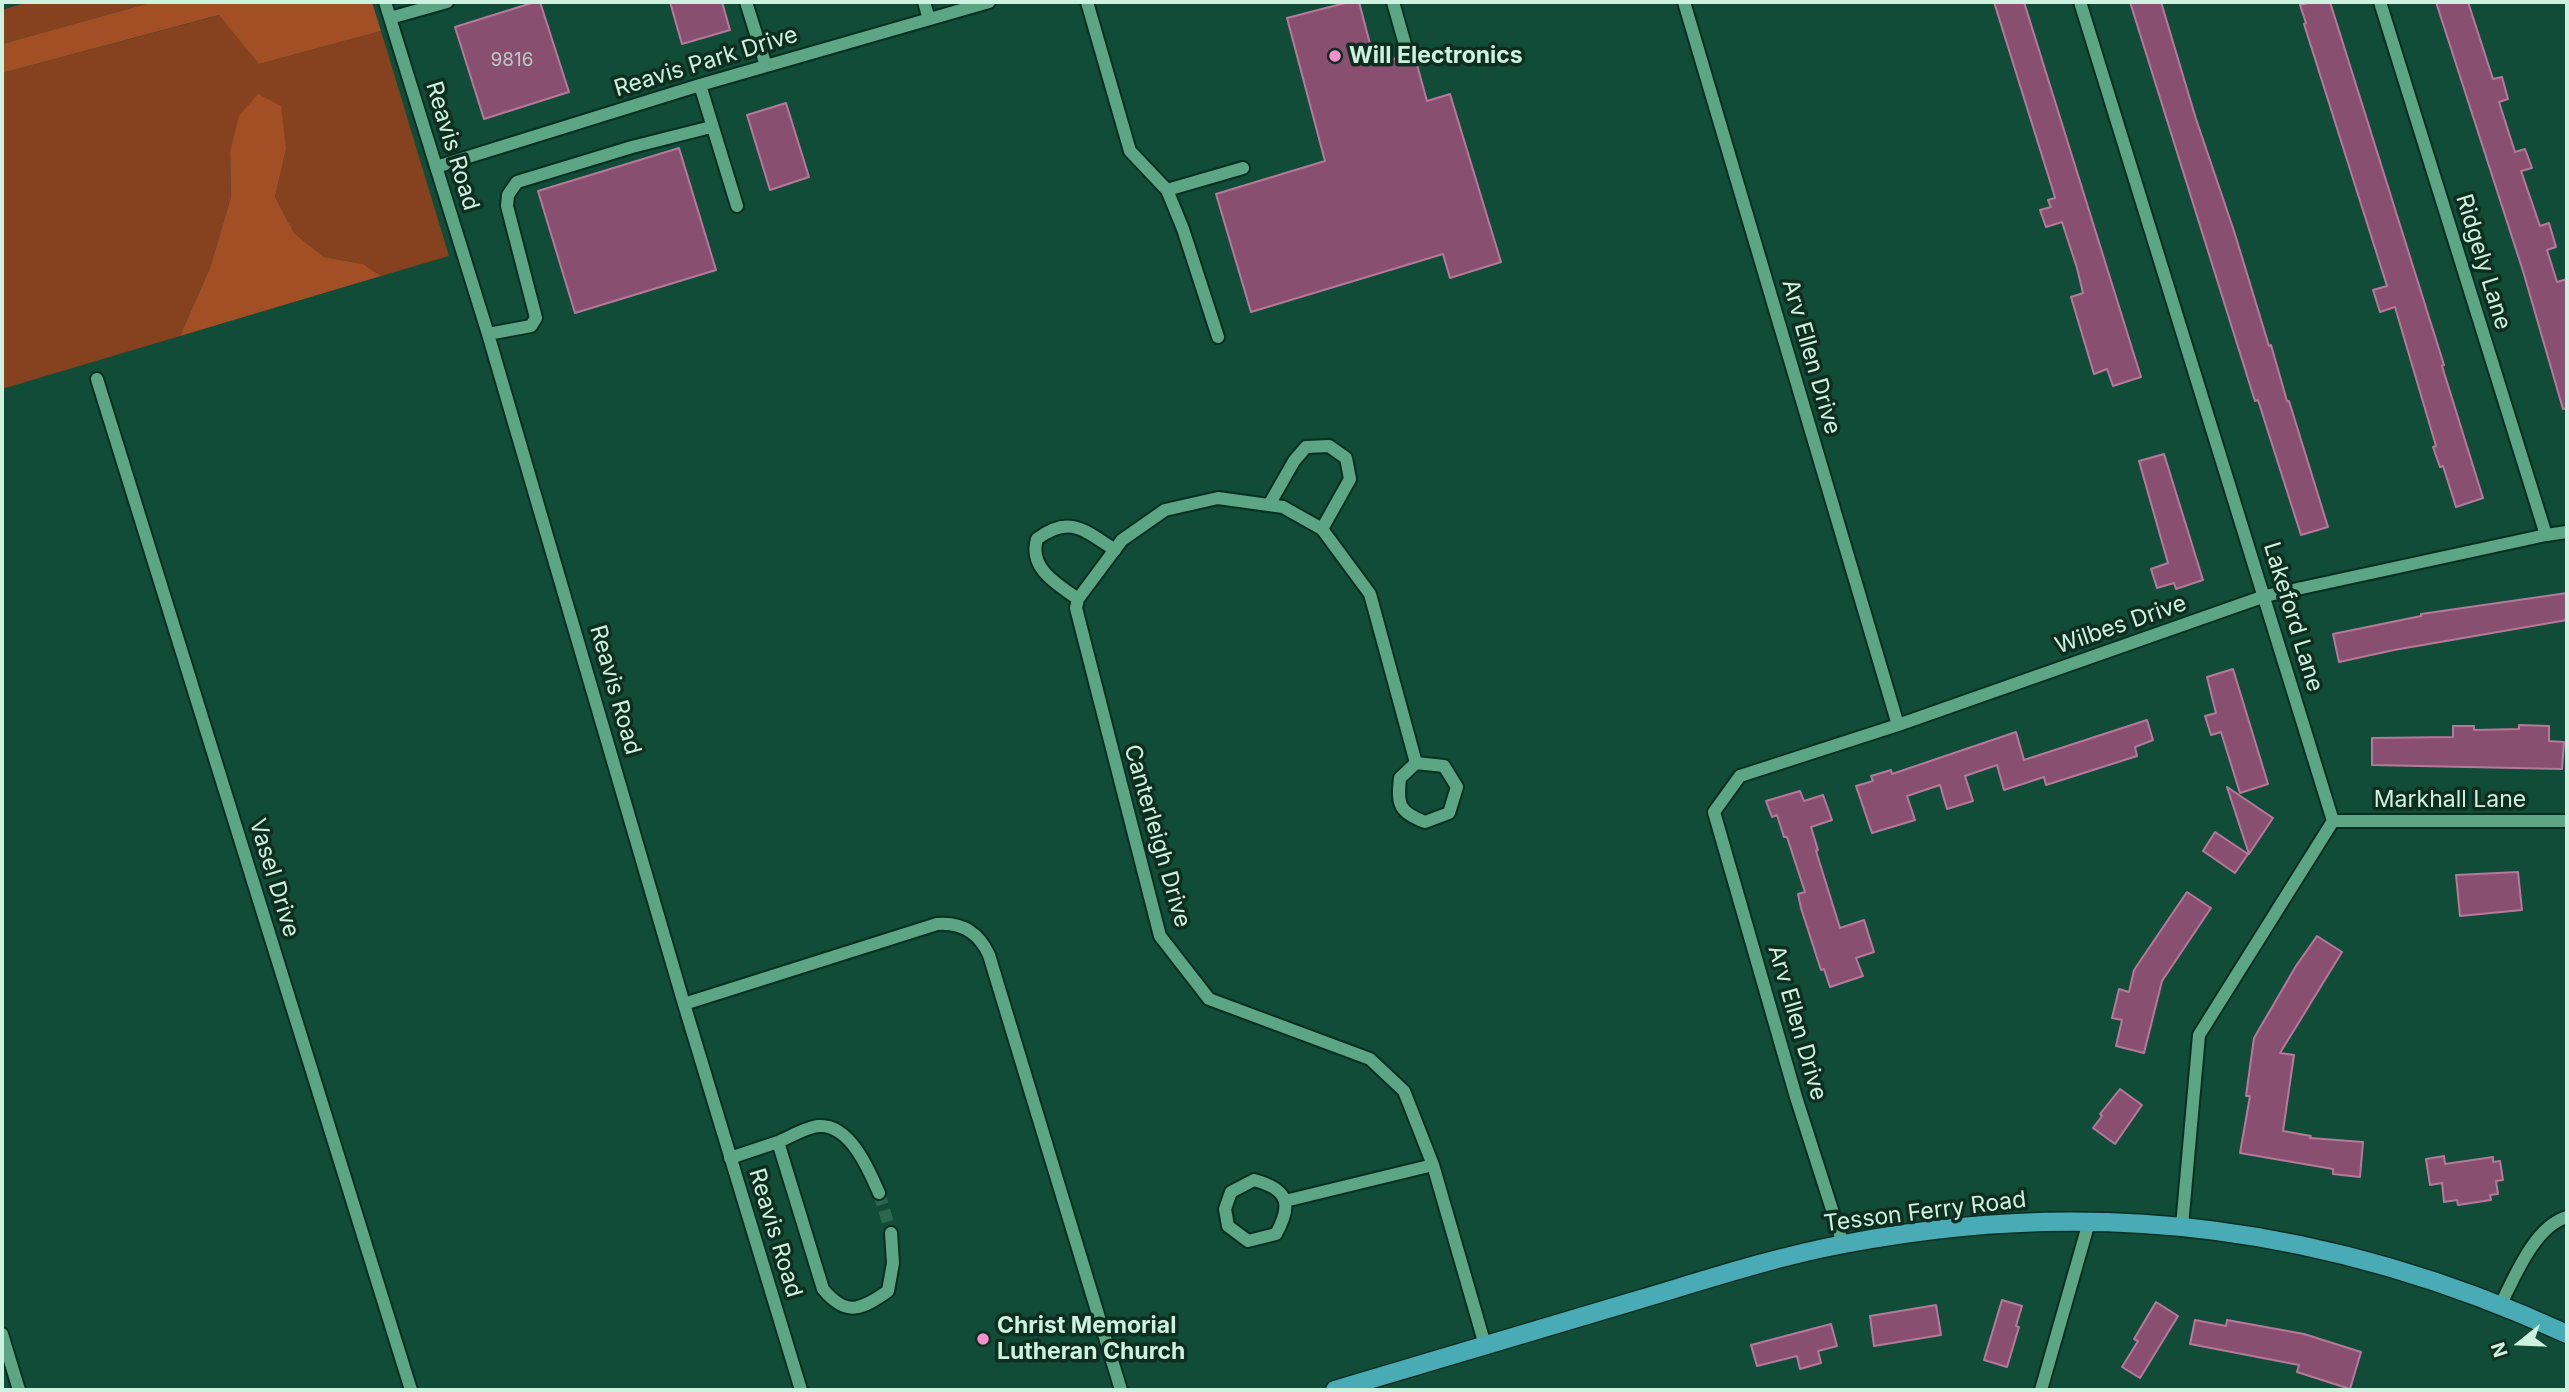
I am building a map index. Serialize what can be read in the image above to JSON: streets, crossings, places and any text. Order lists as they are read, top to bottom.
{
  "streets": {
    "main road": ["Tesson Ferry Road"],
    "street": [
      "Reavis Park Drive",
      "Reavis Road",
      "Ridgely Lane",
      "Arv Ellen Drive",
      "Lakeford Lane",
      "Wilbes Drive",
      "Markhall Lane",
      "Canterleigh Drive",
      "Vasel Drive"
    ]
  },
  "crossings": [
    ["Reavis Park Drive", "Reavis Road"],
    ["Ridgely Lane", "Wilbes Drive"],
    ["Arv Ellen Drive", "Wilbes Drive"],
    ["Arv Ellen Drive", "Tesson Ferry Road"],
    ["Lakeford Lane", "Wilbes Drive"],
    ["Lakeford Lane", "Markhall Lane"],
    ["Canterleigh Drive", "Tesson Ferry Road"]
  ],
  "places": ["Will Electronics", "Christ Memorial Lutheran Church"],
  "house_numbers": ["9816"],
  "north": "left"
}
